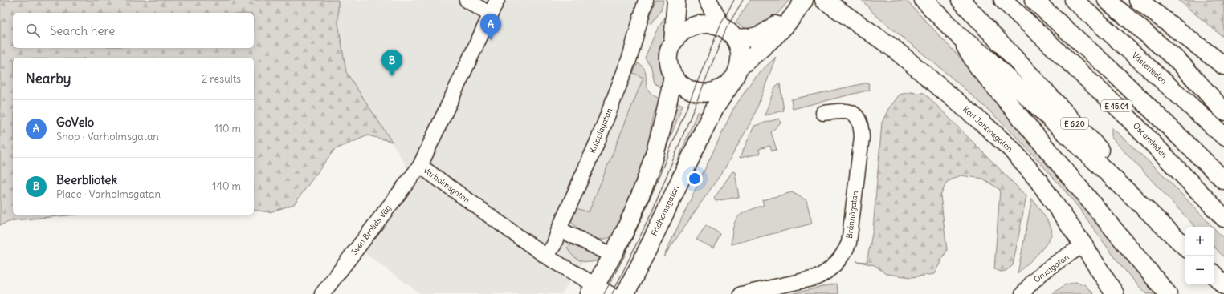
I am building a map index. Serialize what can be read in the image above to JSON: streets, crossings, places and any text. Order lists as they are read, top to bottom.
{
  "streets": {
    "main road": [
      "Västerleden",
      "E 45.01",
      "E 6.20",
      "Karl Johansgatan",
      "Oscarsleden",
      "Fridhemsgatan"
    ],
    "street": [
      "Knipplagatan",
      "Varholmsgatan",
      "Brännögatan",
      "Sven Brolids Väg",
      "Orustgatan"
    ]
  },
  "crossings": [
    ["Karl Johansgatan", "Orustgatan"],
    ["Knipplagatan", "Varholmsgatan"],
    ["Varholmsgatan", "Sven Brolids Väg"]
  ],
  "page": {
    "search": "Search here",
    "pins": ["A", "B"],
    "heading": ["Nearby", "2 results"],
    "list": [
      {
        "mark": "A",
        "name": "GoVelo",
        "note": "Shop · Varholmsgatan",
        "value": "110 m"
      },
      {
        "mark": "B",
        "name": "Beerbliotek",
        "note": "Place · Varholmsgatan",
        "value": "140 m"
      }
    ],
    "map_buttons": ["+", "−"]
  }
}
